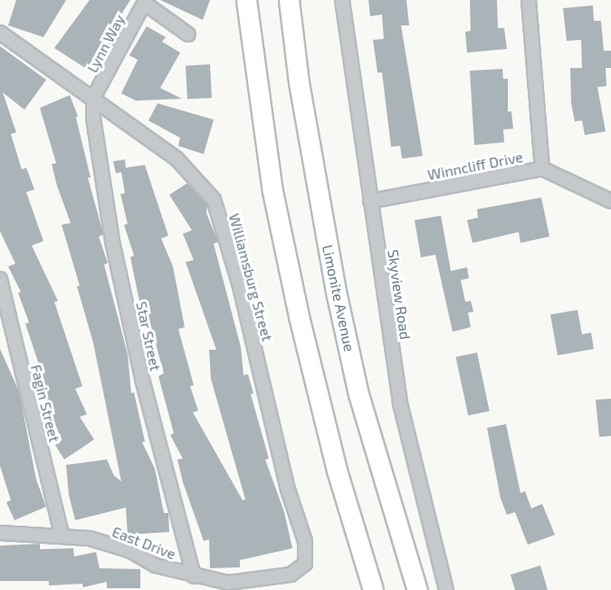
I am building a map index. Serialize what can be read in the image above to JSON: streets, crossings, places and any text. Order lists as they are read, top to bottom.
{
  "streets": {
    "main road": ["Limonite Avenue"],
    "street": [
      "Lynn Way",
      "Winncliff Drive",
      "Williamsburg Street",
      "Skyview Road",
      "Star Street",
      "Fagin Street",
      "East Drive"
    ]
  },
  "crossings": [
    ["Lynn Way", "Williamsburg Street"],
    ["Lynn Way", "Star Street"],
    ["Winncliff Drive", "Skyview Road"],
    ["Williamsburg Street", "Star Street"],
    ["Williamsburg Street", "East Drive"],
    ["Star Street", "East Drive"],
    ["Fagin Street", "East Drive"]
  ]
}
